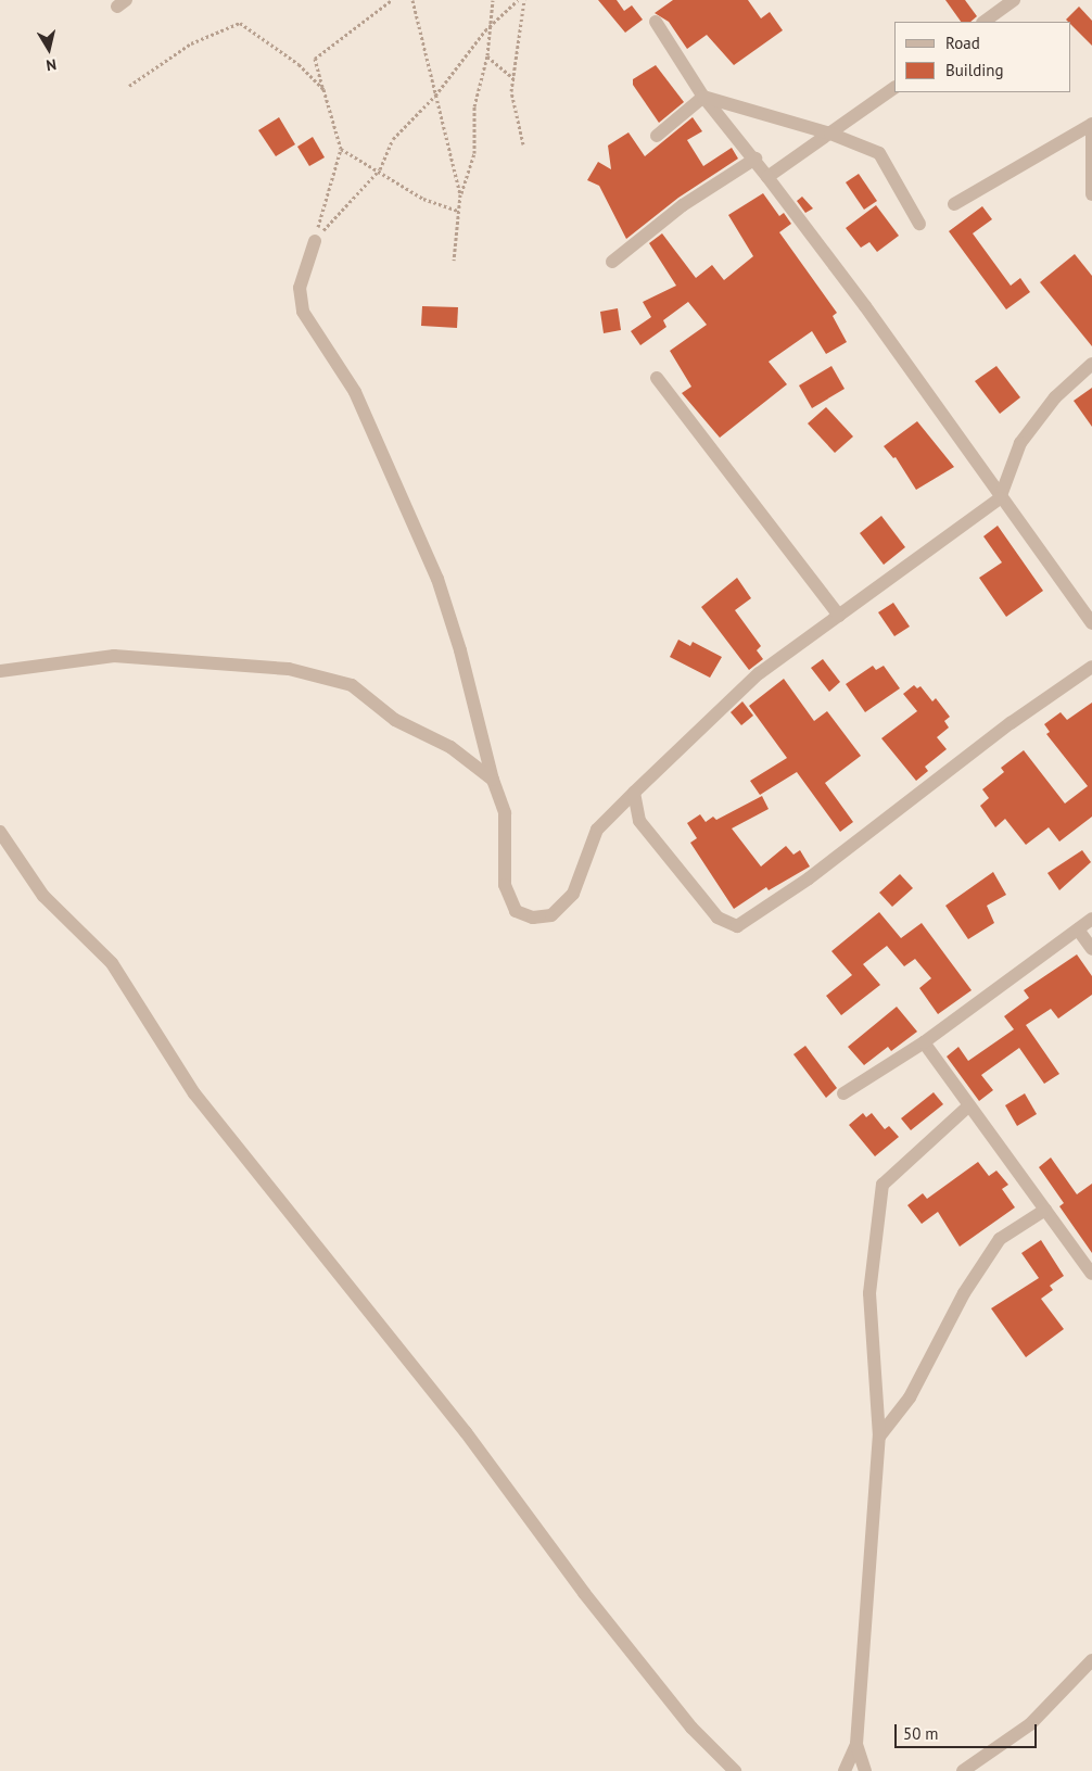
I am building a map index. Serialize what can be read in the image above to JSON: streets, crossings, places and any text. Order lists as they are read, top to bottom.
{
  "legend": ["Road", "Building"],
  "scale_bar": "50 m",
  "north": "bottom"
}
